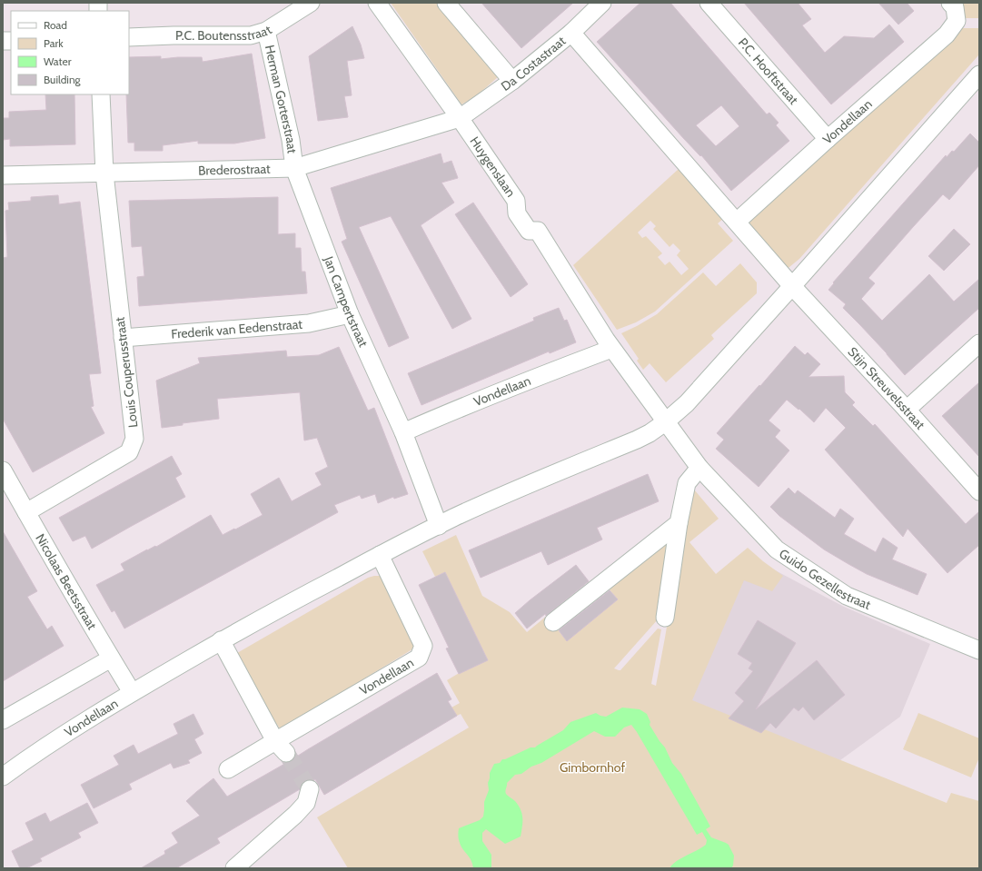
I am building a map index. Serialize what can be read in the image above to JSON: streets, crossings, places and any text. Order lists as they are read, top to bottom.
{
  "streets": {
    "street": [
      "P.C. Boutensstraat",
      "Da Costastraat",
      "P.C. Hooftstraat",
      "Herman Gorterstraat",
      "Vondellaan",
      "Huygenslaan",
      "Brederostraat",
      "Jan Campertstraat",
      "Frederik van Eedenstraat",
      "Louis Couperusstraat",
      "Stijn Streuvelsstraat",
      "Guido Gezellestraat",
      "Nicolaas Beetsstraat"
    ]
  },
  "crossings": [
    ["P.C. Boutensstraat", "Herman Gorterstraat"],
    ["Da Costastraat", "Huygenslaan"],
    ["Da Costastraat", "Brederostraat"],
    ["P.C. Hooftstraat", "Vondellaan"],
    ["Herman Gorterstraat", "Brederostraat"],
    ["Herman Gorterstraat", "Jan Campertstraat"],
    ["Vondellaan", "Huygenslaan"],
    ["Vondellaan", "Jan Campertstraat"],
    ["Vondellaan", "Stijn Streuvelsstraat"],
    ["Vondellaan", "Guido Gezellestraat"],
    ["Vondellaan", "Nicolaas Beetsstraat"],
    ["Huygenslaan", "Brederostraat"],
    ["Brederostraat", "Jan Campertstraat"],
    ["Brederostraat", "Louis Couperusstraat"],
    ["Jan Campertstraat", "Frederik van Eedenstraat"],
    ["Frederik van Eedenstraat", "Louis Couperusstraat"],
    ["Louis Couperusstraat", "Nicolaas Beetsstraat"]
  ],
  "parks": ["Gimbornhof"],
  "legend": [
    "Road",
    "Park",
    "Water",
    "Building"
  ]
}
